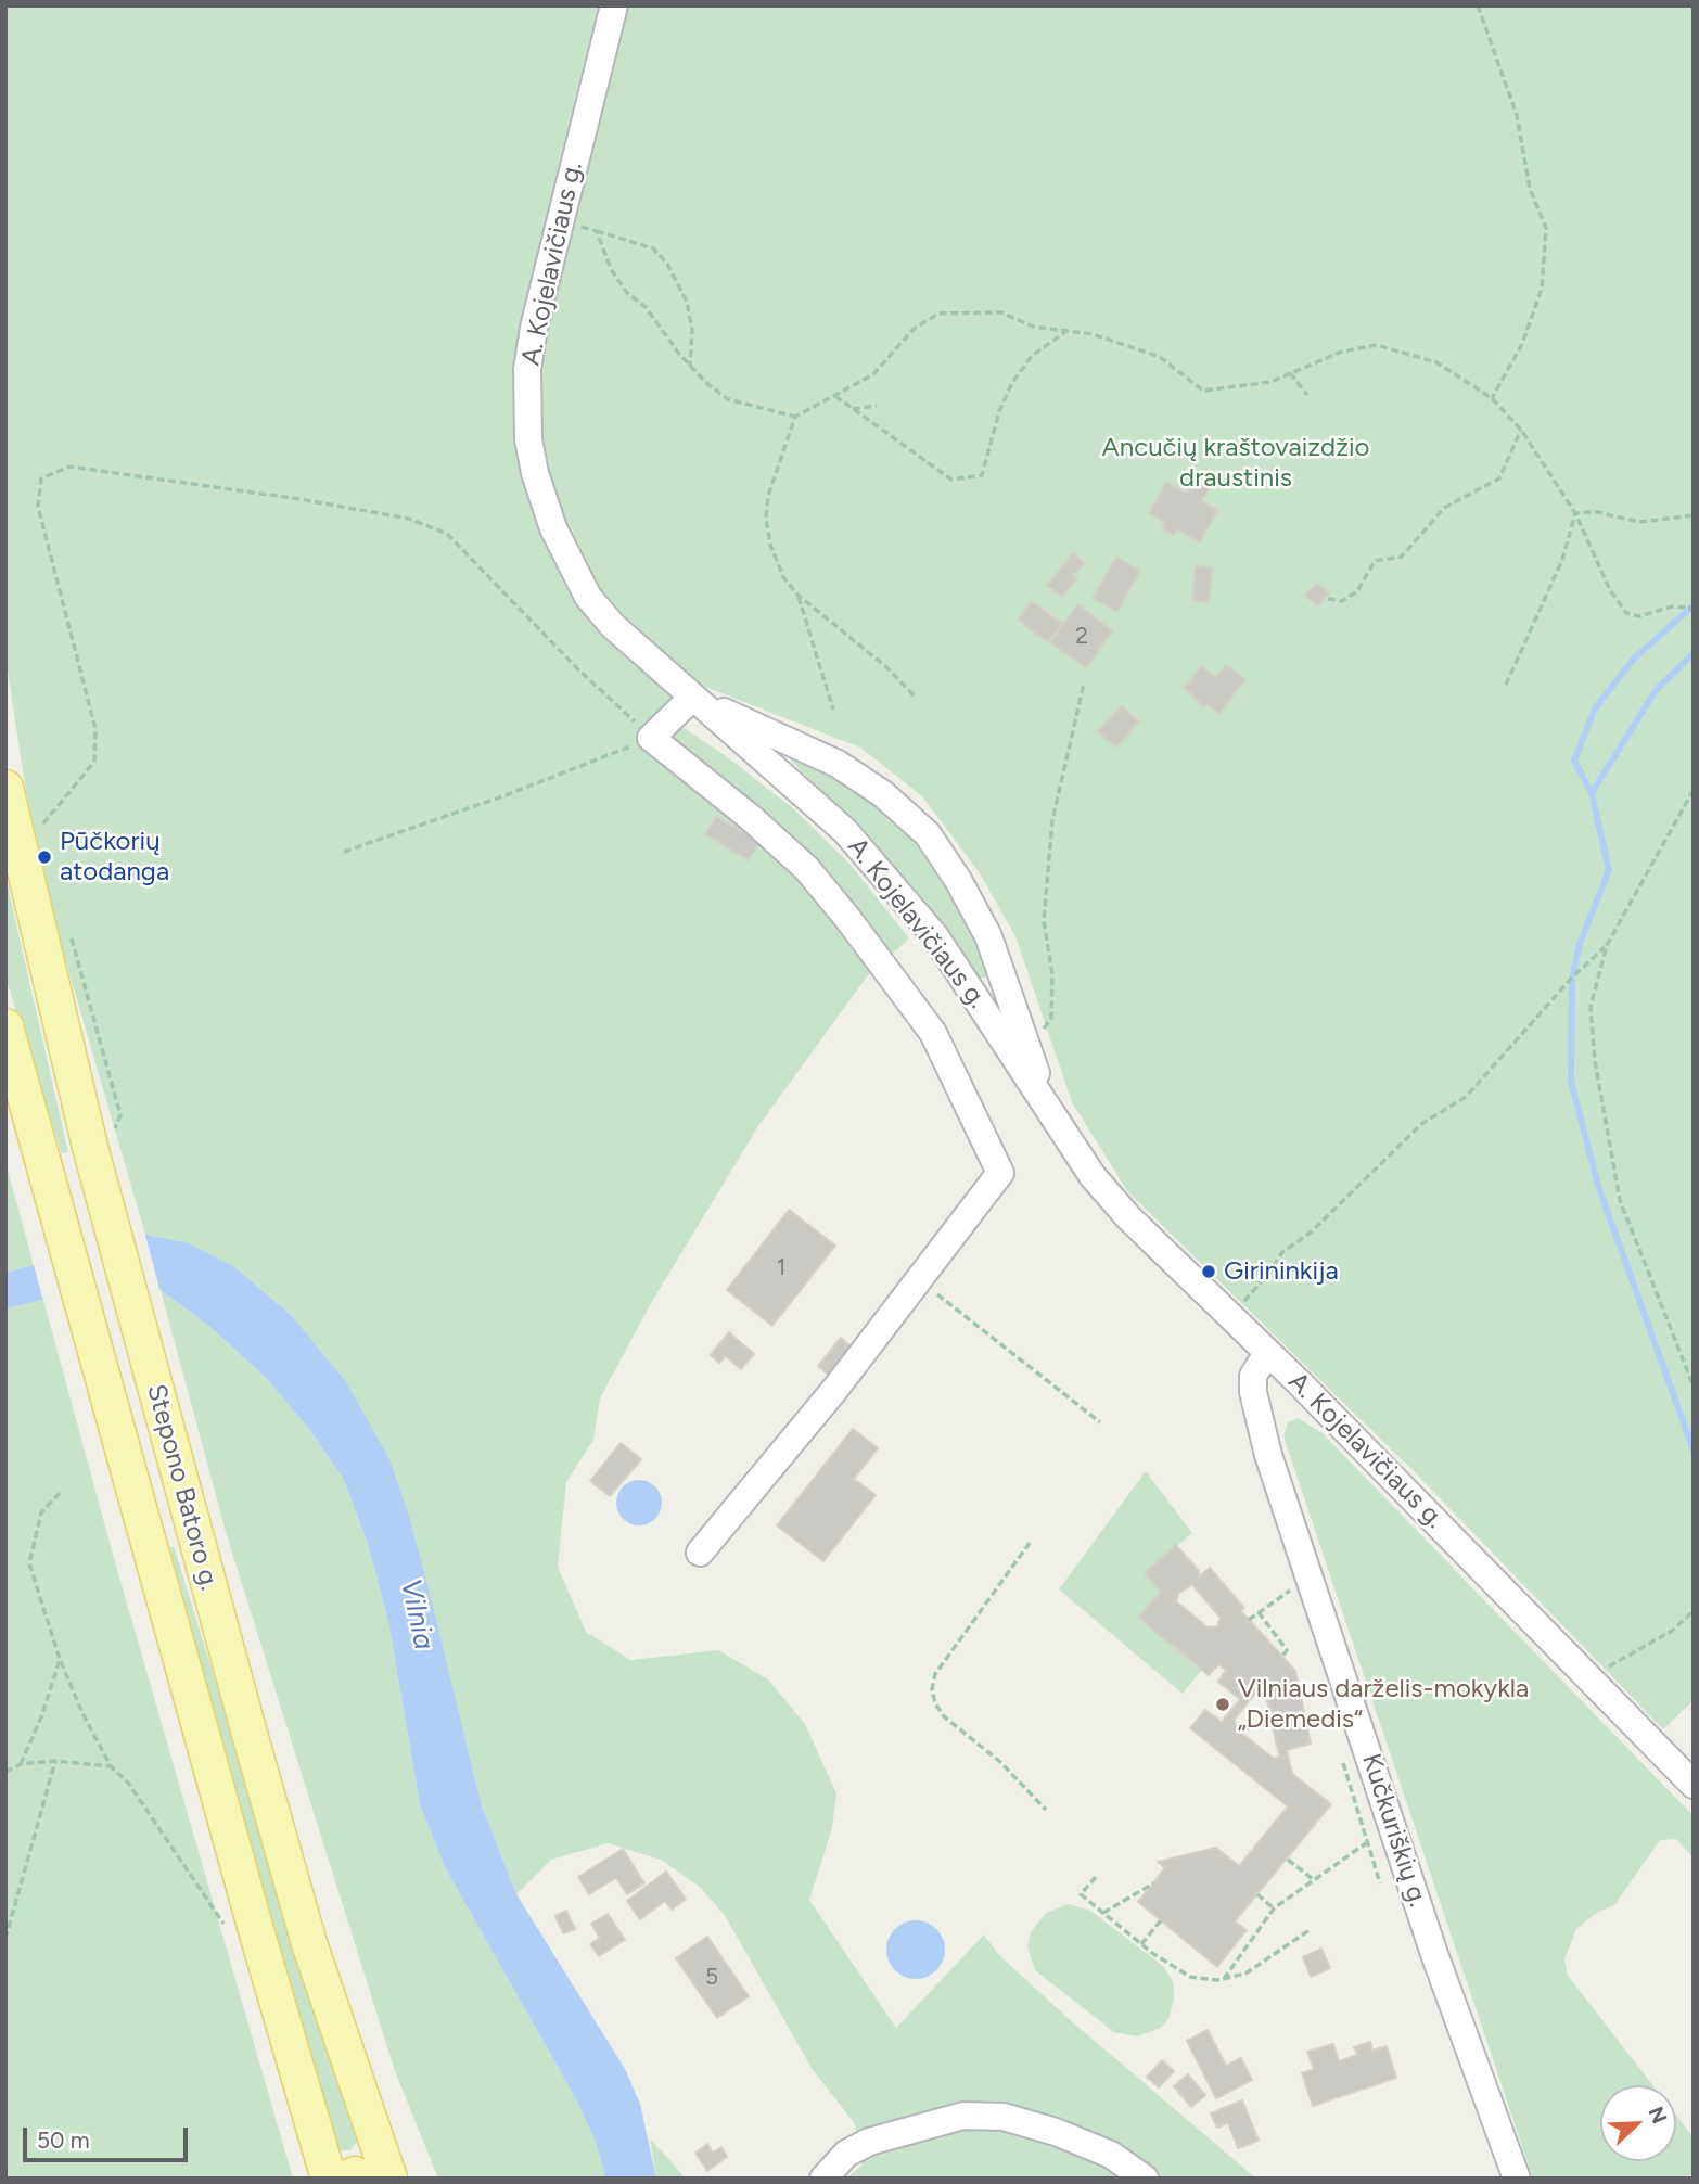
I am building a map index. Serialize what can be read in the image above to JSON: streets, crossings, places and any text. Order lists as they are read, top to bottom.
{
  "streets": {
    "main road": ["Stepono Batoro g."],
    "street": ["A. Kojelavičiaus g.", "Kučkuriškių g."]
  },
  "crossings": [
    ["A. Kojelavičiaus g.", "Kučkuriškių g."]
  ],
  "water": ["Vilnia"],
  "parks": ["Ancučių kraštovaizdžio draustinis"],
  "places": ["Pūčkorių atodanga", "Girininkija", "Vilniaus darželis-mokykla „Diemedis“"],
  "house_numbers": ["2", "1", "5"],
  "scale_bar": "50 m",
  "north": "top right"
}
